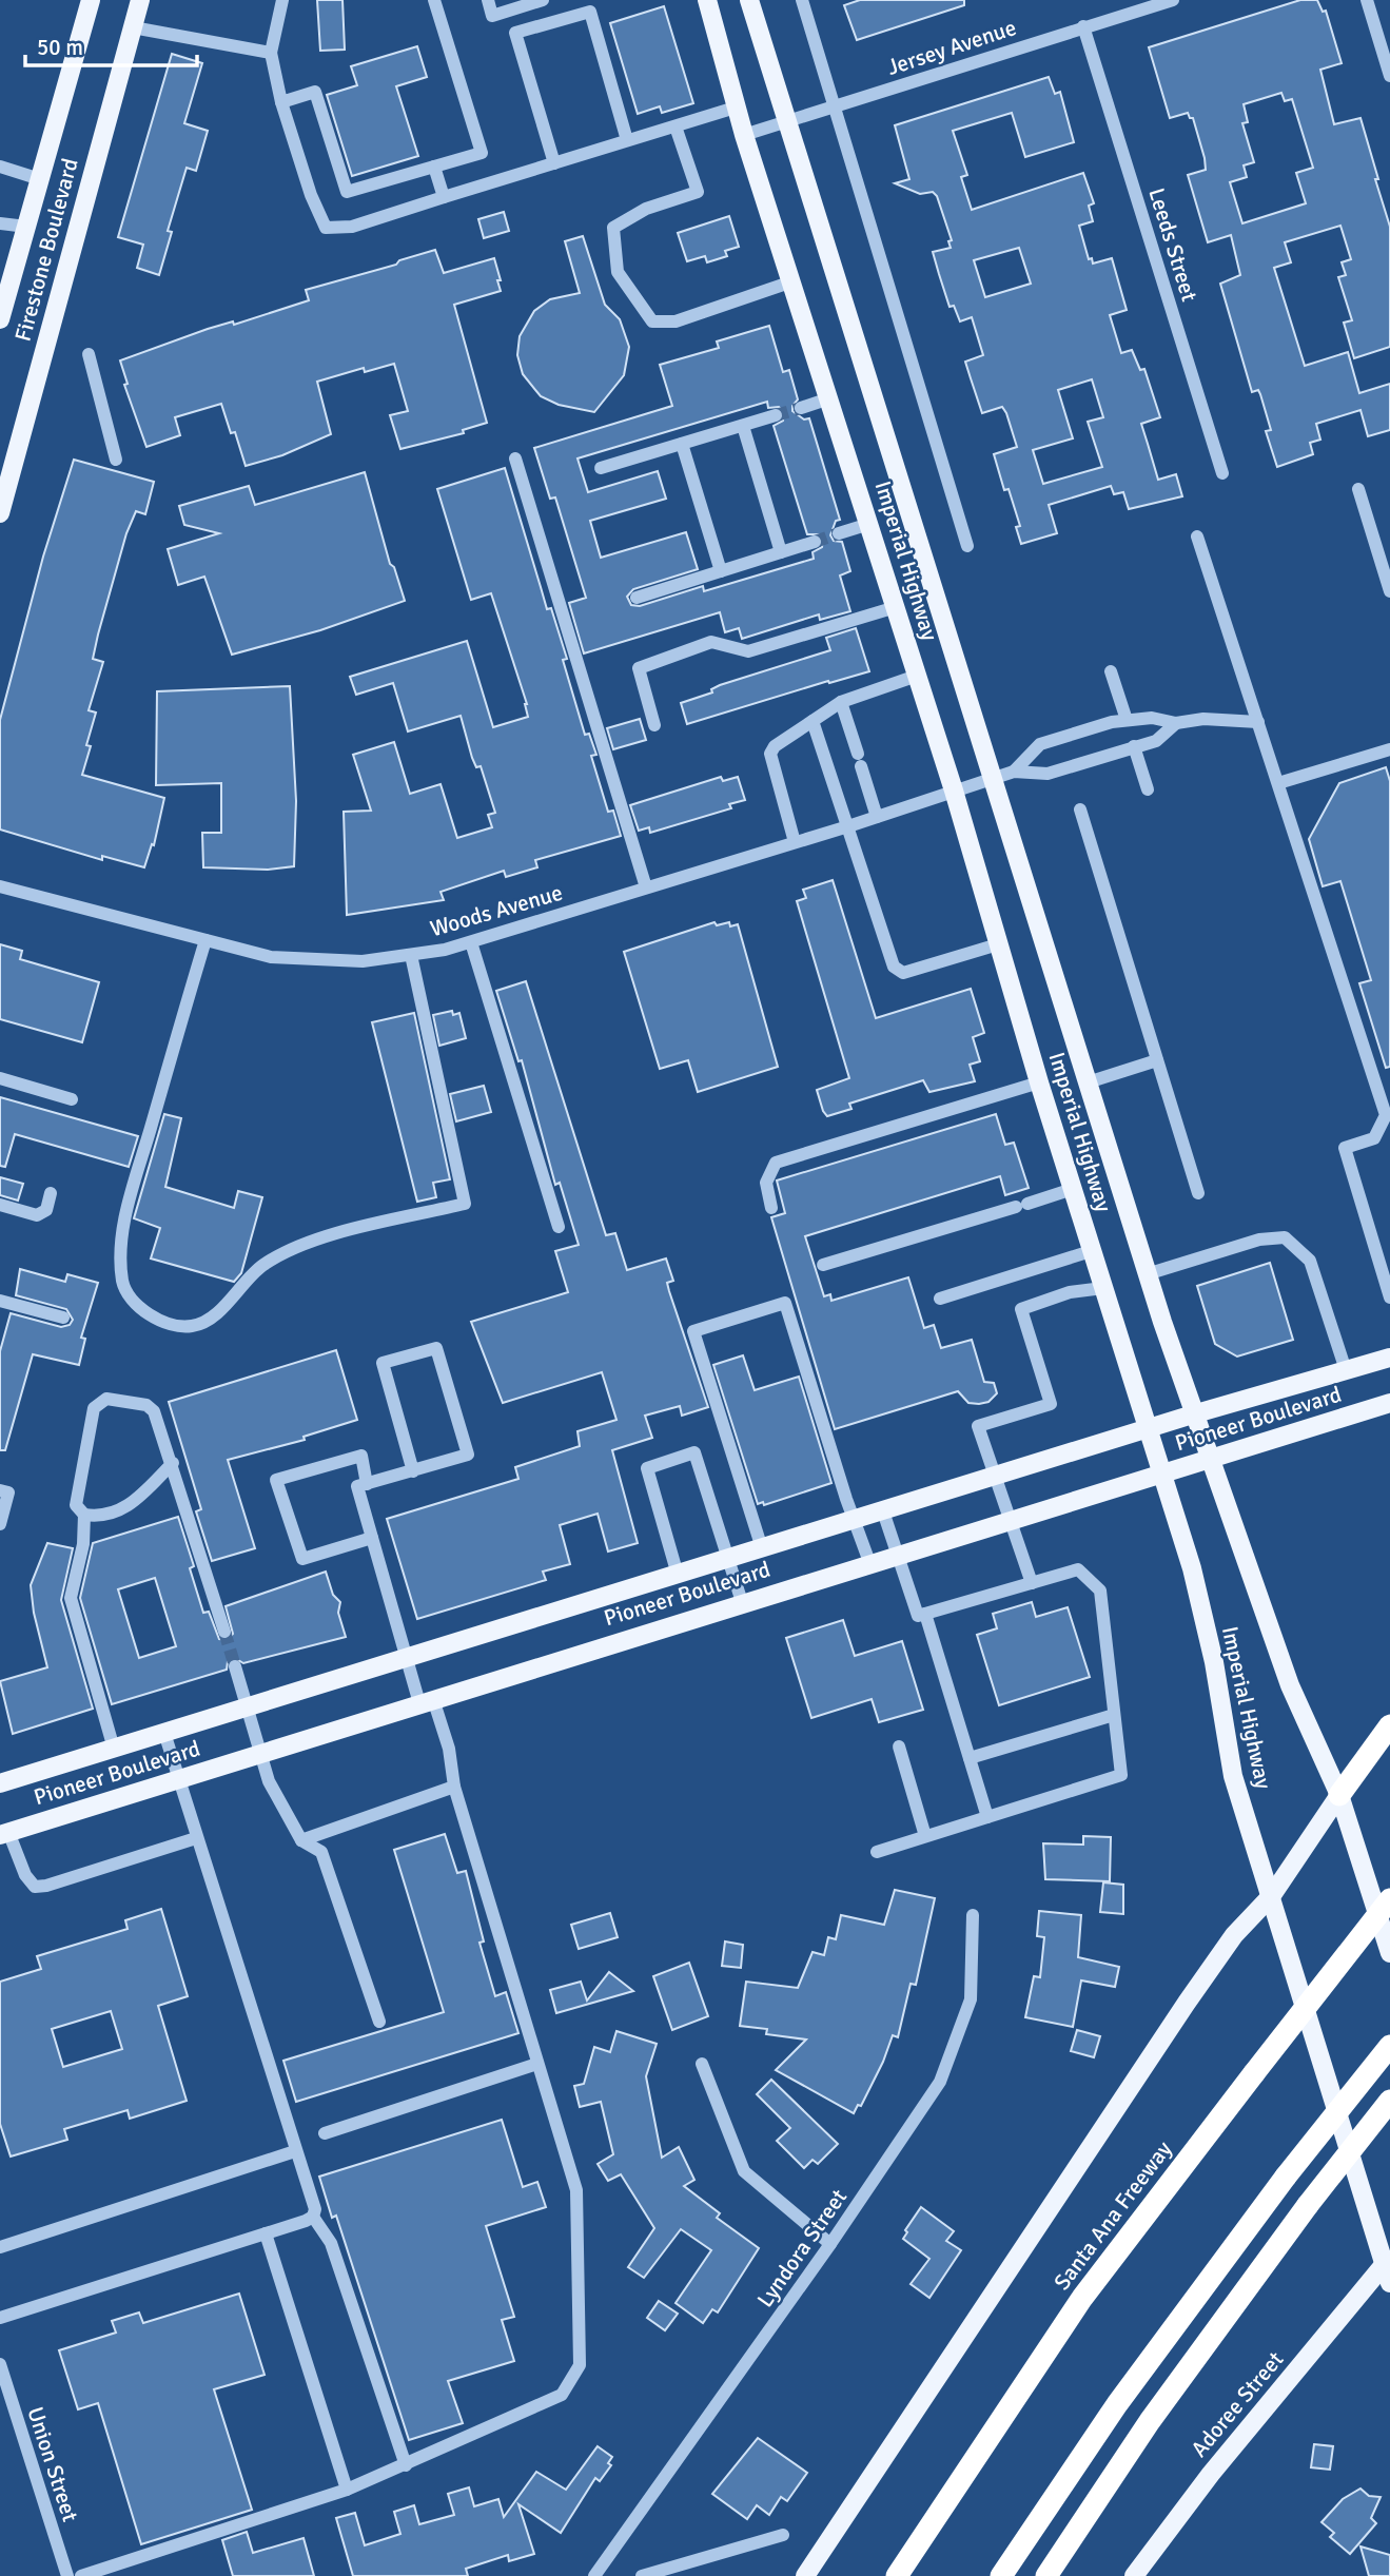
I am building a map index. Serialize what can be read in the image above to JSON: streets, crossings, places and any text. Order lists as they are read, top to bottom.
{
  "streets": {
    "highway": ["Santa Ana Freeway"],
    "main road": [
      "Firestone Boulevard",
      "Imperial Highway",
      "Pioneer Boulevard",
      "Adoree Street"
    ],
    "street": [
      "Jersey Avenue",
      "Leeds Street",
      "Woods Avenue",
      "Lyndora Street",
      "Union Street"
    ]
  },
  "crossings": [
    ["Jersey Avenue", "Leeds Street"],
    ["Jersey Avenue", "Imperial Highway"],
    ["Imperial Highway", "Woods Avenue"],
    ["Imperial Highway", "Pioneer Boulevard"],
    ["Imperial Highway", "Adoree Street"]
  ],
  "scale_bar": "50 m"
}
